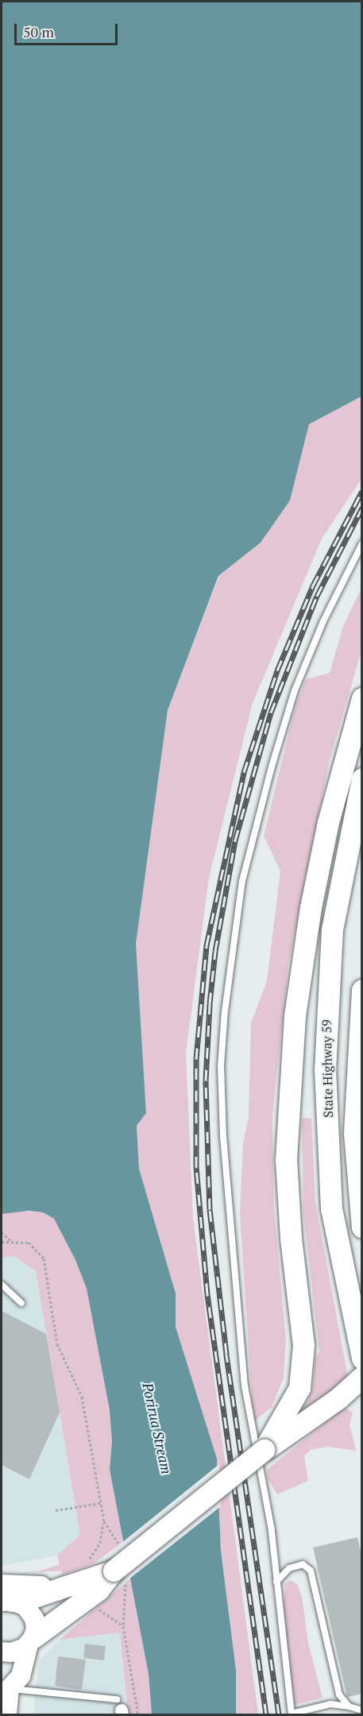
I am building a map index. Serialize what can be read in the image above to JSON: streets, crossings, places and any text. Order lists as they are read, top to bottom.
{
  "streets": {
    "main road": ["State Highway 59"]
  },
  "water": ["Porirua Stream"],
  "scale_bar": "50 m"
}
